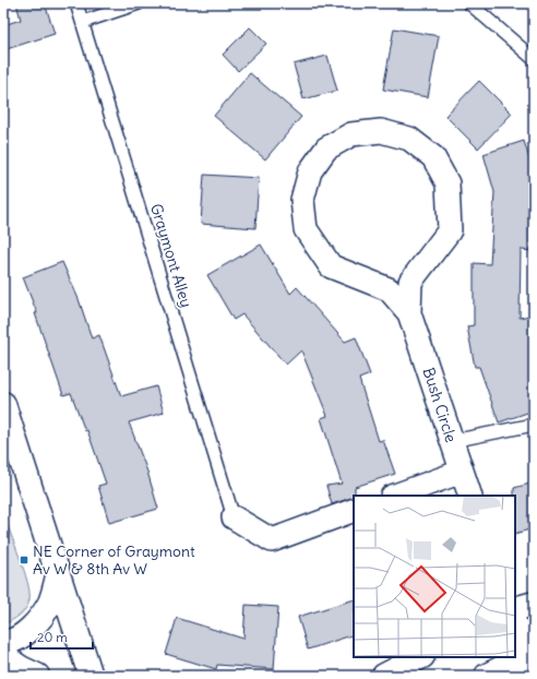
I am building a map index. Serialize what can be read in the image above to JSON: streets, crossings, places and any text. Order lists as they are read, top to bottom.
{
  "streets": {
    "street": ["Bush Circle"],
    "lane": ["Graymont Alley"]
  },
  "places": {
    "transit": ["NE Corner of Graymont Av W & 8th Av W"]
  },
  "scale_bar": "20 m"
}
